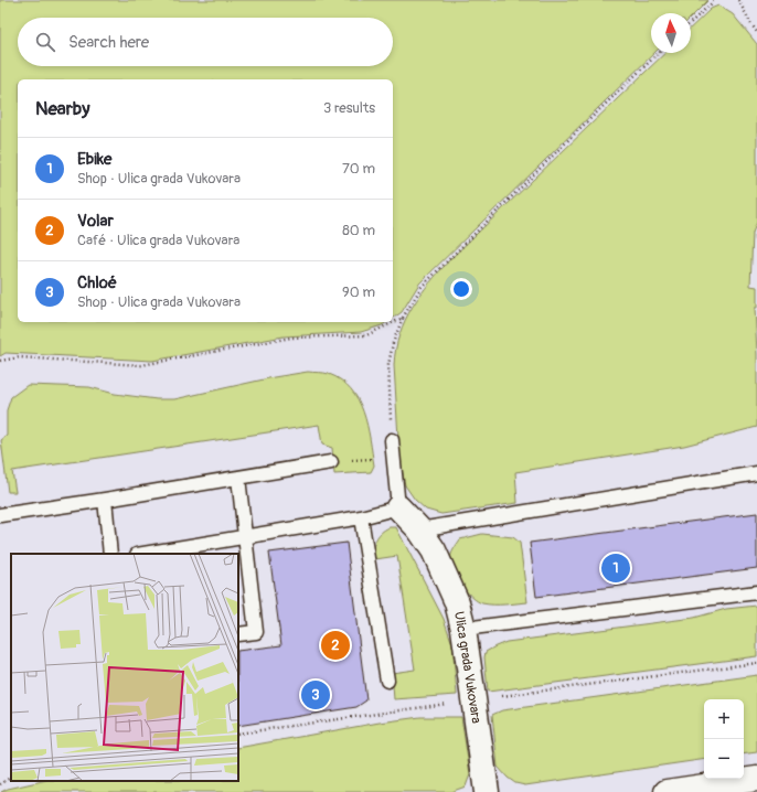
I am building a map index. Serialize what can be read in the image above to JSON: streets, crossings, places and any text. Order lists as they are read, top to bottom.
{
  "streets": {
    "street": ["Ulica grada Vukovara"]
  },
  "north": "top",
  "page": {
    "search": "Search here",
    "heading": ["Nearby", "3 results"],
    "list": [
      {
        "mark": "1",
        "name": "Ebike",
        "note": "Shop · Ulica grada Vukovara",
        "value": "70 m"
      },
      {
        "mark": "2",
        "name": "Volar",
        "note": "Café · Ulica grada Vukovara",
        "value": "80 m"
      },
      {
        "mark": "3",
        "name": "Chloé",
        "note": "Shop · Ulica grada Vukovara",
        "value": "90 m"
      }
    ],
    "pins": ["1", "2", "3"],
    "map_buttons": ["+", "−"]
  }
}
